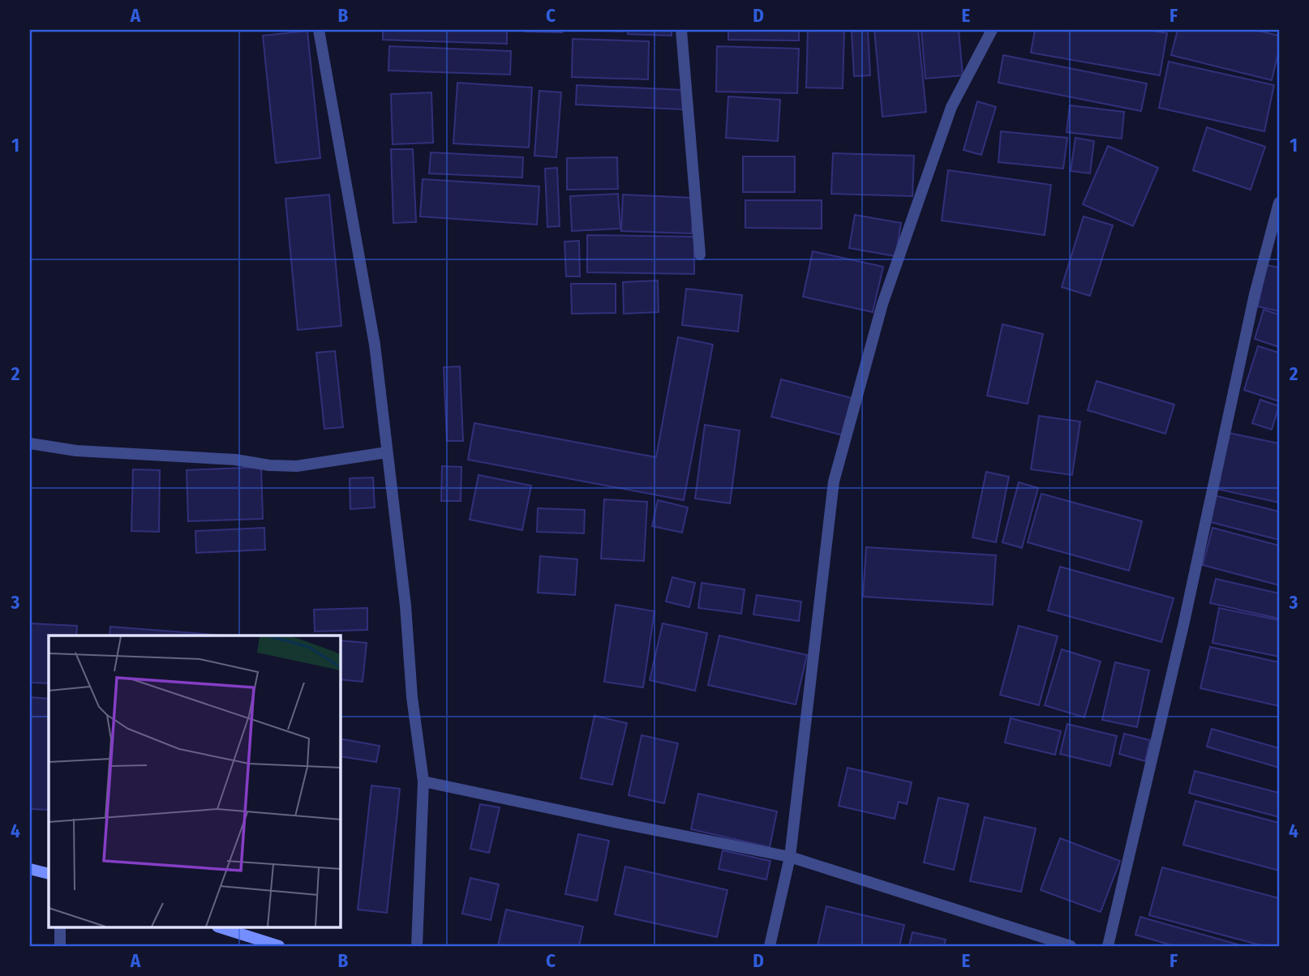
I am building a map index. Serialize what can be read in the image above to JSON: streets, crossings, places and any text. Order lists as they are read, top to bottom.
{
  "grid": {
    "columns": [
      "A",
      "B",
      "C",
      "D",
      "E",
      "F"
    ],
    "rows": [
      "1",
      "2",
      "3",
      "4"
    ]
  }
}
